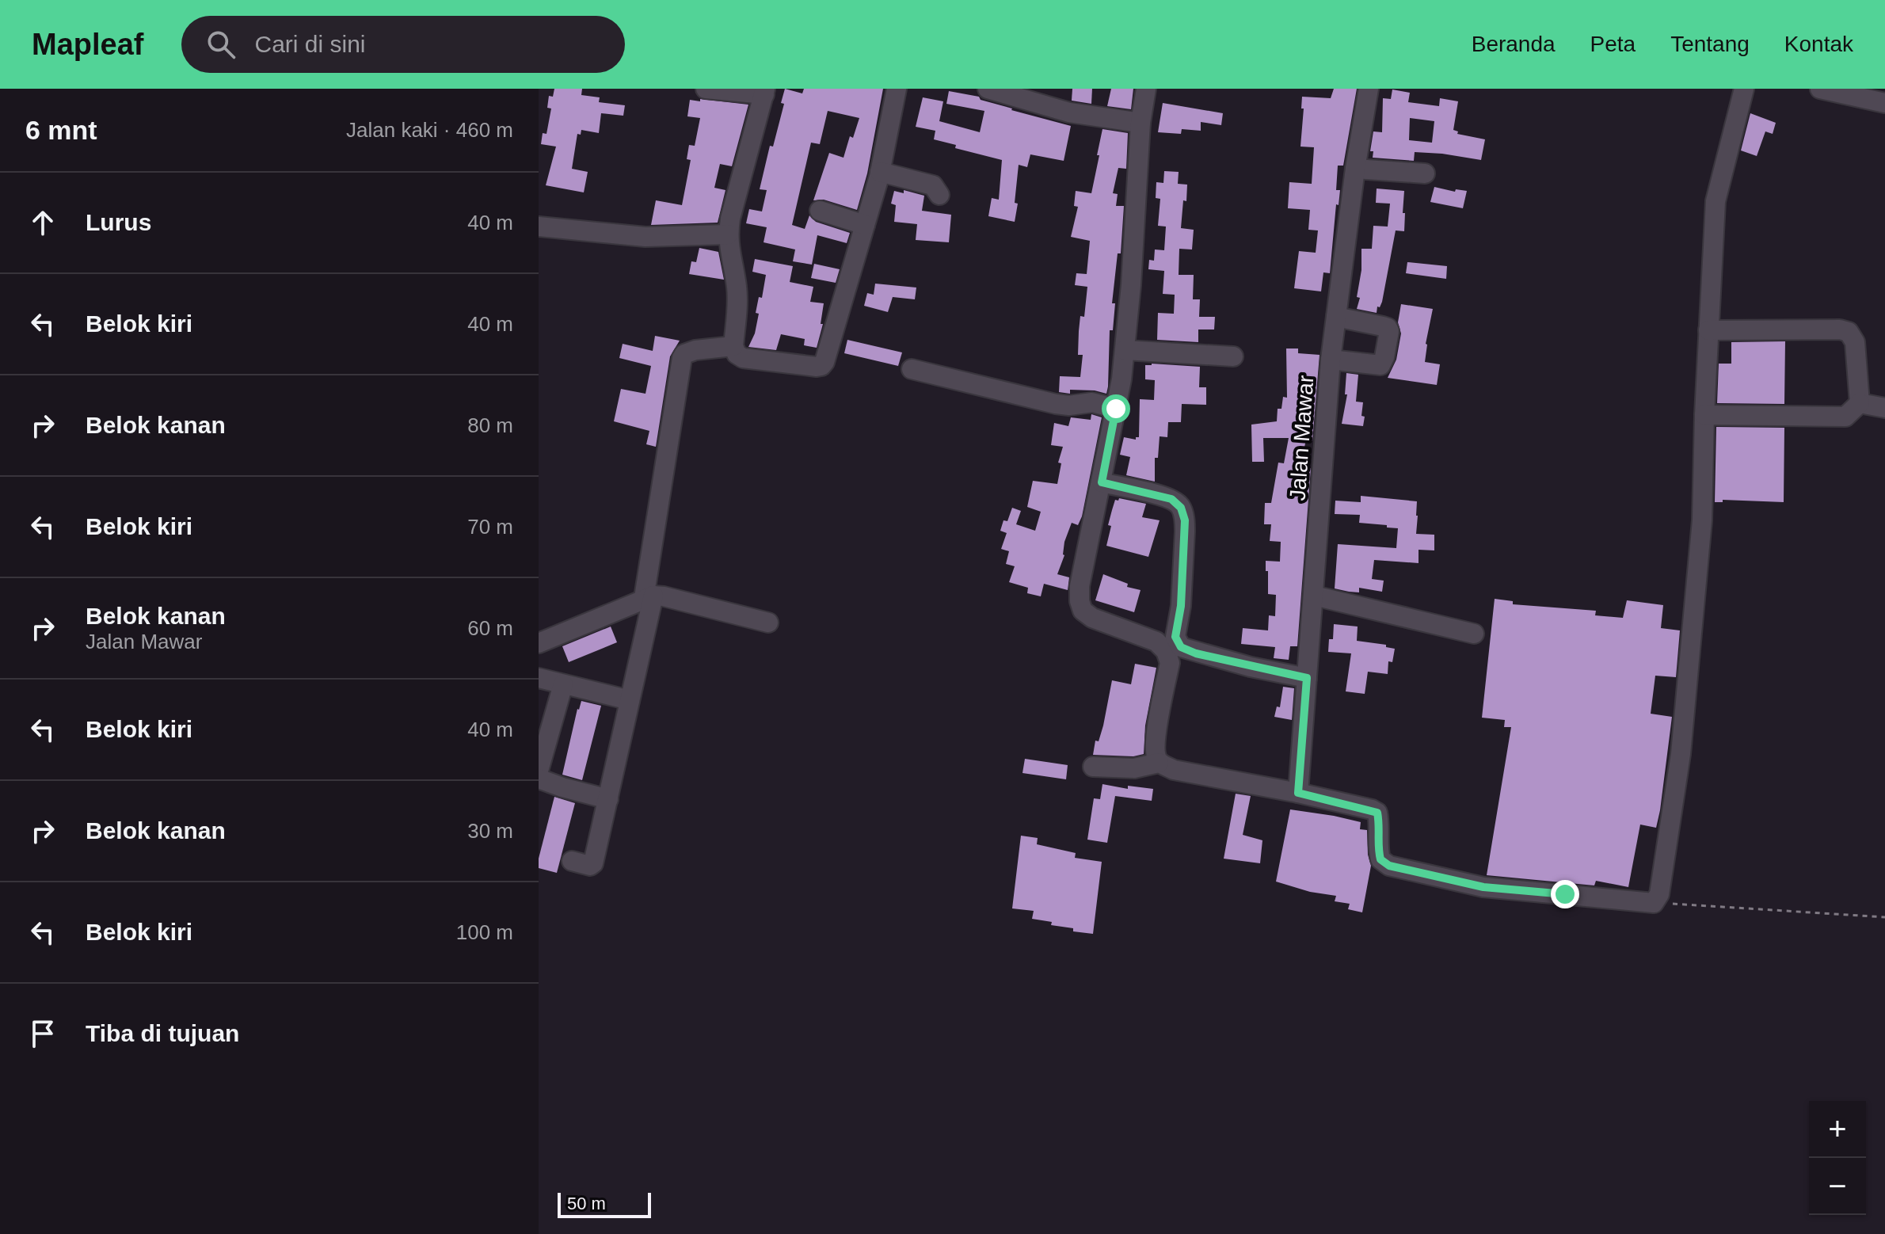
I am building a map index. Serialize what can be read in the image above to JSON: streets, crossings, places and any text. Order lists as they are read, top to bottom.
{
  "streets": {
    "street": ["Jalan Mawar"]
  },
  "scale_bar": "50 m",
  "page": {
    "header": "Mapleaf",
    "search": "Cari di sini",
    "nav": [
      "Beranda",
      "Peta",
      "Tentang",
      "Kontak"
    ],
    "heading": ["6 mnt", "Jalan kaki · 460 m"],
    "list": [
      ["Lurus", "40 m"],
      ["Belok kiri", "40 m"],
      ["Belok kanan", "80 m"],
      ["Belok kiri", "70 m"],
      ["Belok kanan", "Jalan Mawar", "60 m"],
      ["Belok kiri", "40 m"],
      ["Belok kanan", "30 m"],
      ["Belok kiri", "100 m"],
      "Tiba di tujuan"
    ],
    "map_buttons": ["+", "−"],
    "scale": "50 m"
  }
}
